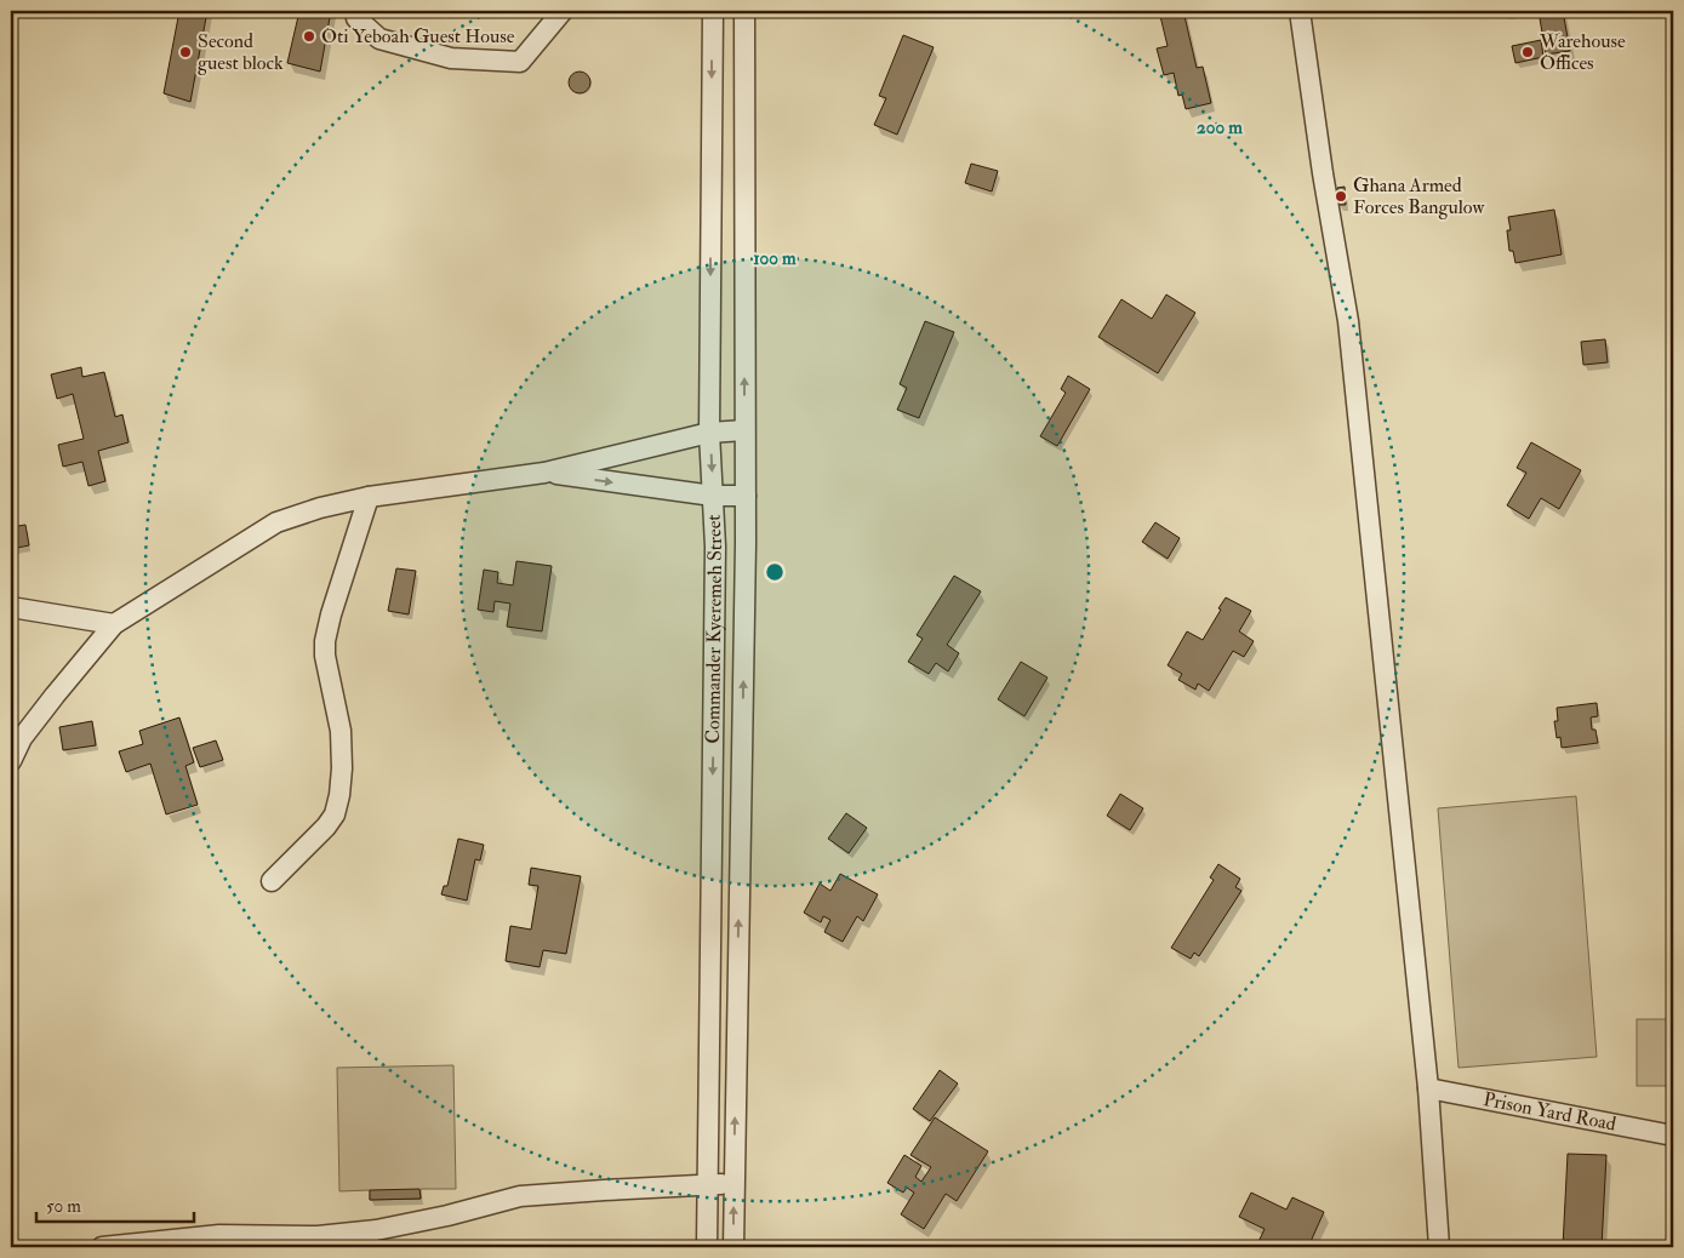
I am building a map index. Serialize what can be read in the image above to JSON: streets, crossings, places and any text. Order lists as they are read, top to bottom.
{
  "streets": {
    "street": ["Commander Kyeremeh Street", "Prison Yard Road"]
  },
  "places": [
    "Oti Yeboah Guest House",
    "Second guest block",
    "Warehouse Offices",
    "Ghana Armed Forces Bangulow"
  ],
  "scale_bar": "50 m",
  "rings": ["200 m", "100 m"]
}
